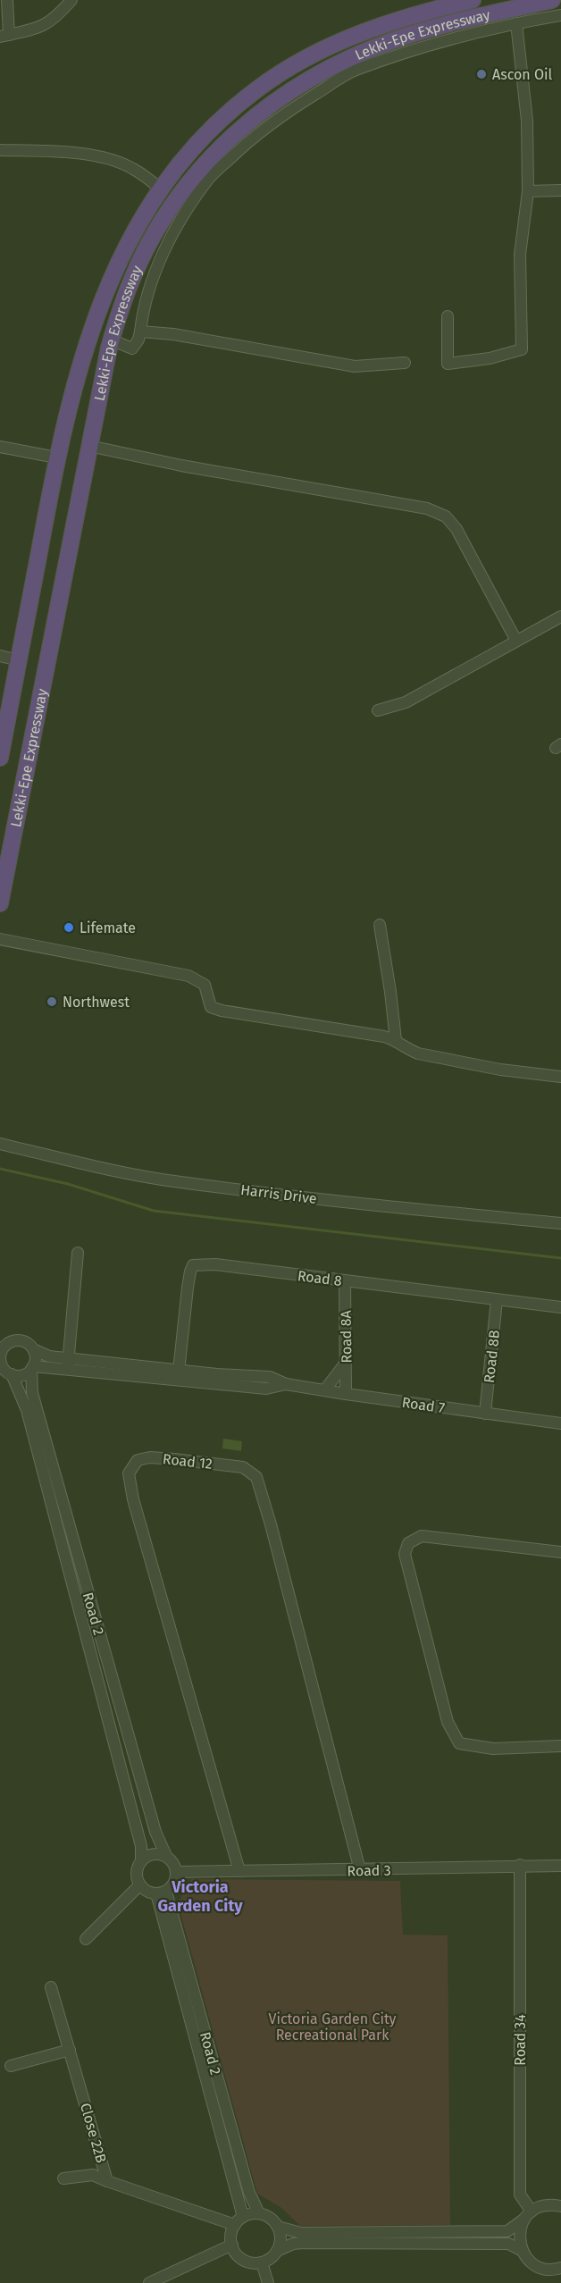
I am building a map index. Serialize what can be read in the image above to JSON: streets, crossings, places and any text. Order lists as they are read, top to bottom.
{
  "streets": {
    "highway": ["Lekki-Epe Expressway"],
    "street": [
      "Harris Drive",
      "Road 8",
      "Road 8A",
      "Road 8B",
      "Road 7",
      "Road 12",
      "Road 2",
      "Road 3",
      "Road 34",
      "Close 22B"
    ]
  },
  "crossings": [
    ["Road 8", "Road 8A"],
    ["Road 8", "Road 8B"],
    ["Road 8", "Road 7"],
    ["Road 8A", "Road 7"],
    ["Road 8B", "Road 7"],
    ["Road 7", "Road 2"],
    ["Road 12", "Road 3"],
    ["Road 2", "Road 3"],
    ["Road 2", "Close 22B"],
    ["Road 3", "Road 34"]
  ],
  "districts": ["Victoria Garden City"],
  "parks": ["Victoria Garden City Recreational Park"],
  "places": ["Ascon Oil", "Lifemate", "Northwest"]
}
